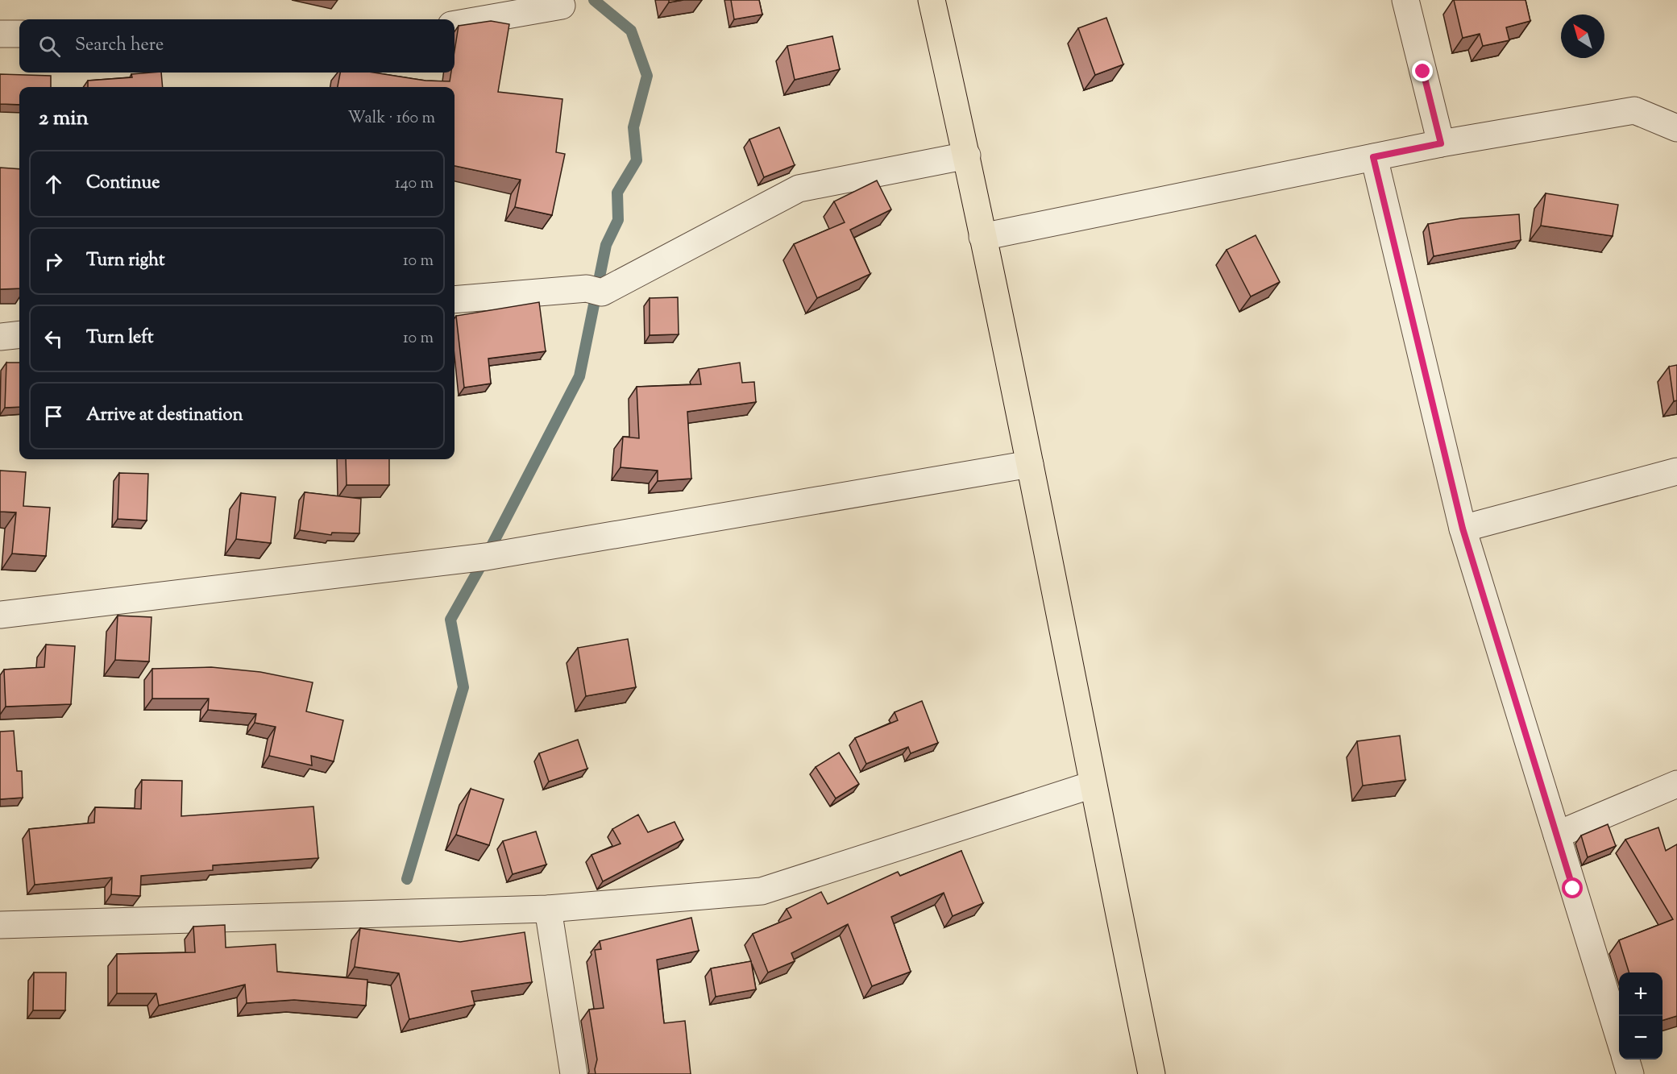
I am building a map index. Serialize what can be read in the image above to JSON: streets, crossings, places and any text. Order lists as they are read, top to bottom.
{
  "north": "top left",
  "page": {
    "search": "Search here",
    "heading": ["2 min", "Walk · 160 m"],
    "list": [
      ["Continue", "140 m"],
      ["Turn right", "10 m"],
      ["Turn left", "10 m"],
      "Arrive at destination"
    ],
    "map_buttons": ["+", "−"]
  }
}
